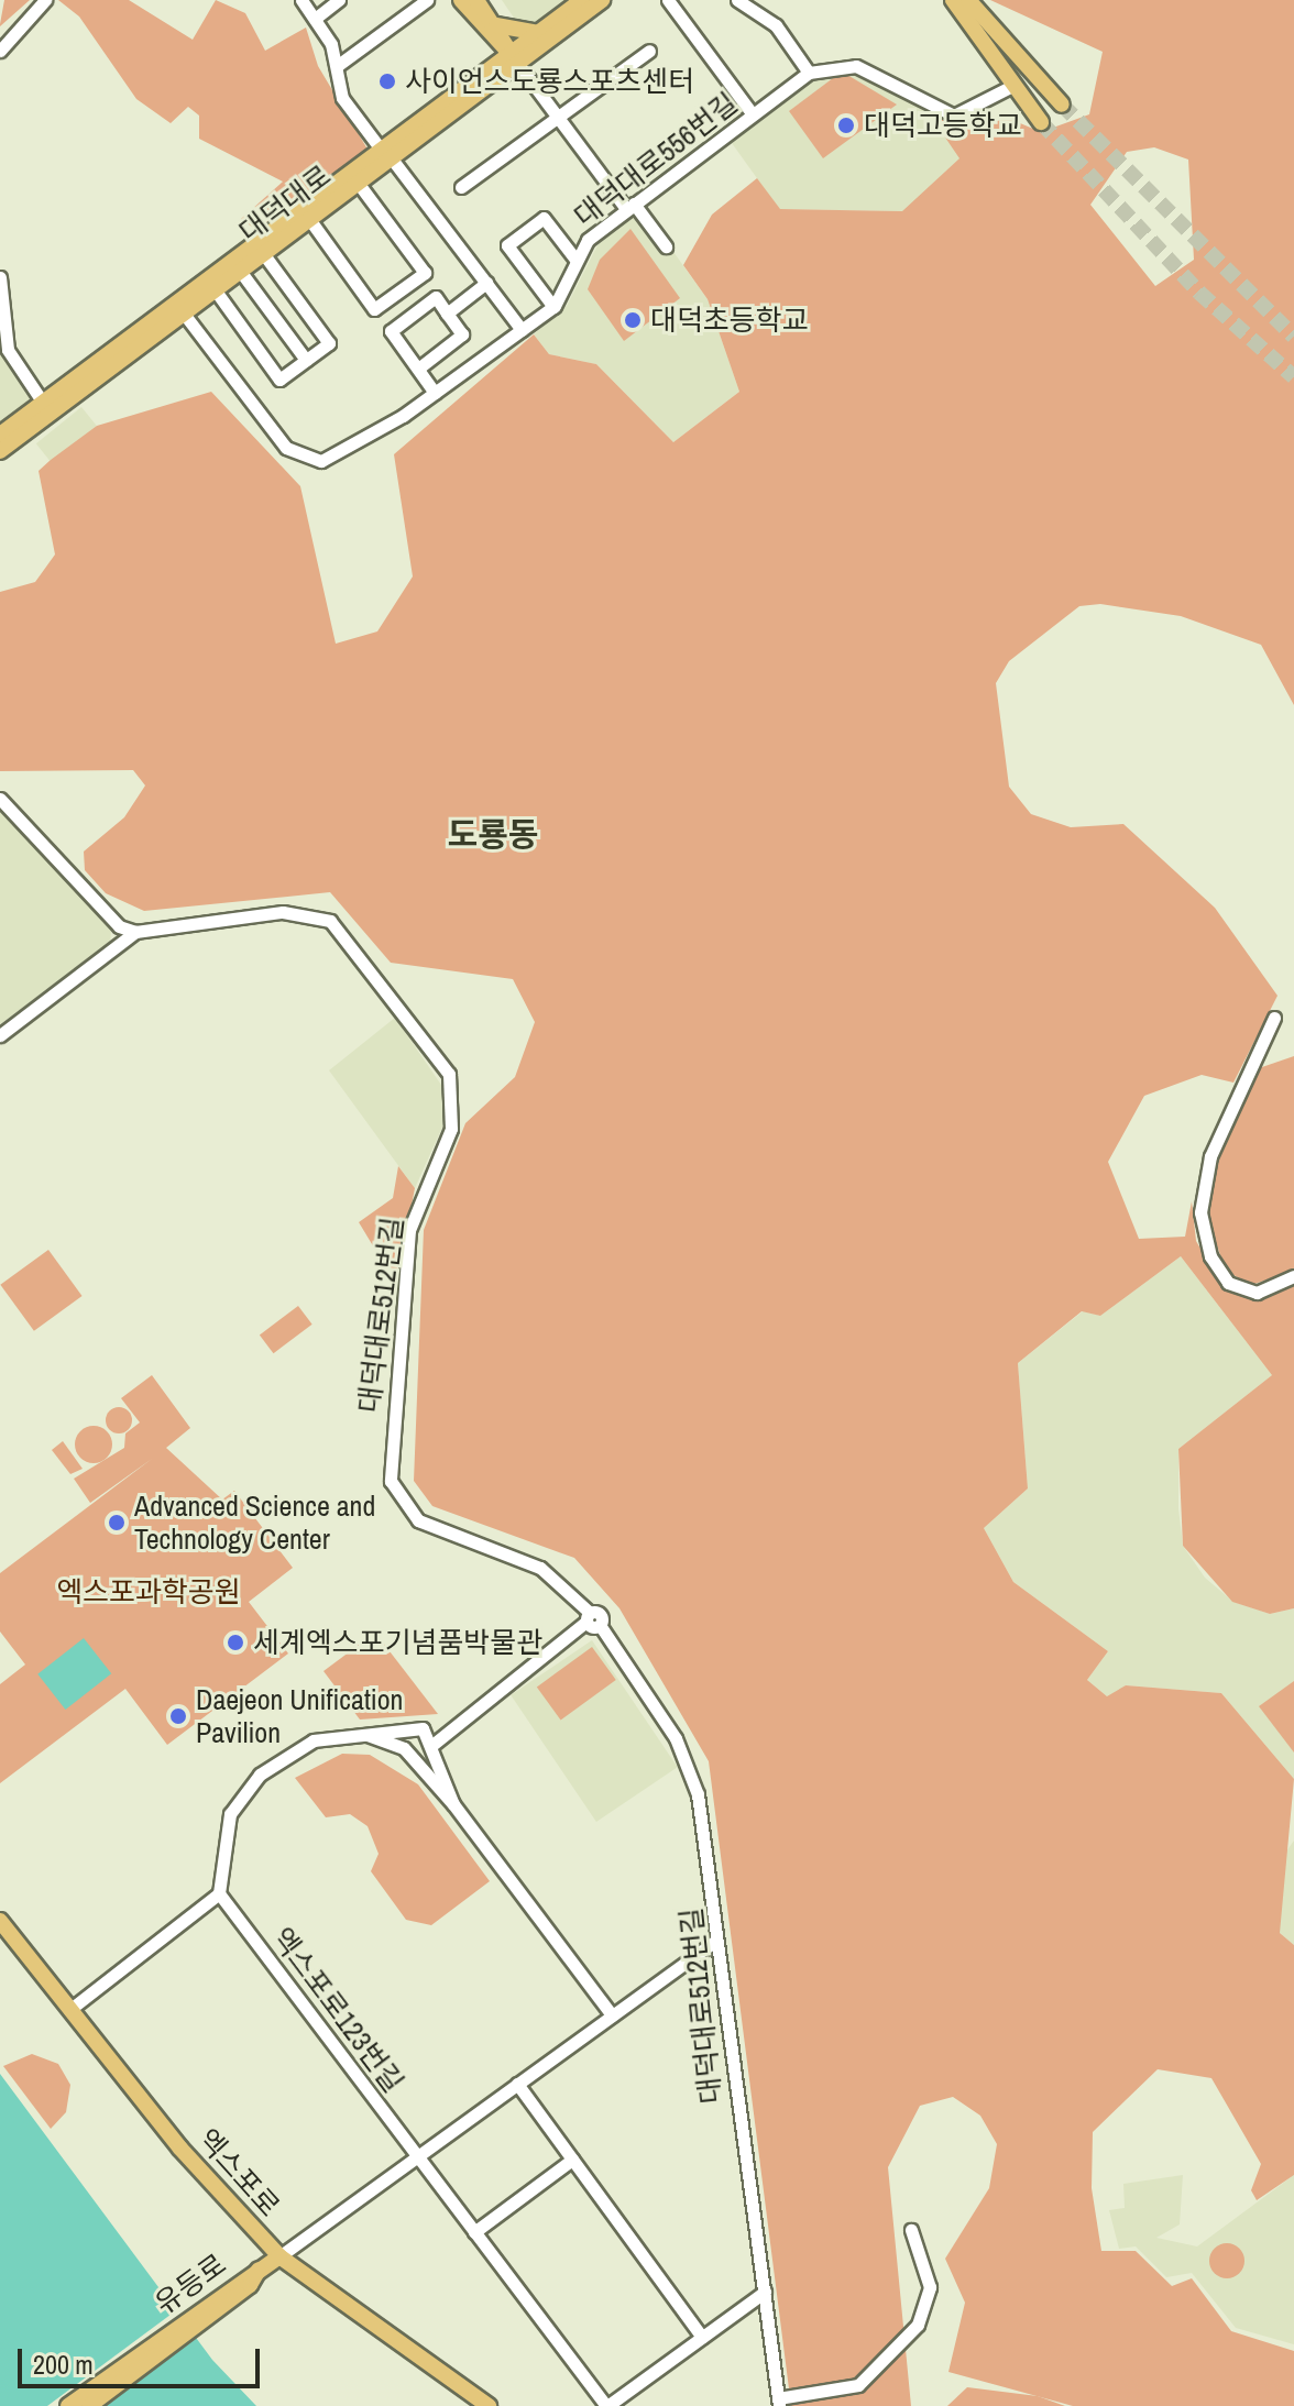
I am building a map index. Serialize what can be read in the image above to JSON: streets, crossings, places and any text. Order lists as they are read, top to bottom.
{
  "streets": {
    "main road": ["대덕대로", "엑스포로", "유등로"],
    "street": ["대덕대로556번길", "대덕대로512번길", "엑스포로123번길"]
  },
  "crossings": [
    ["대덕대로556번길", "대덕대로"],
    ["엑스포로", "유등로"]
  ],
  "districts": ["도룡동"],
  "parks": ["엑스포과학공원"],
  "places": [
    "사이언스도룡스포츠센터",
    "대덕고등학교",
    "대덕초등학교",
    "Advanced Science and Technology Center",
    "세계엑스포기념품박물관",
    "Daejeon Unification Pavilion"
  ],
  "scale_bar": "200 m"
}
